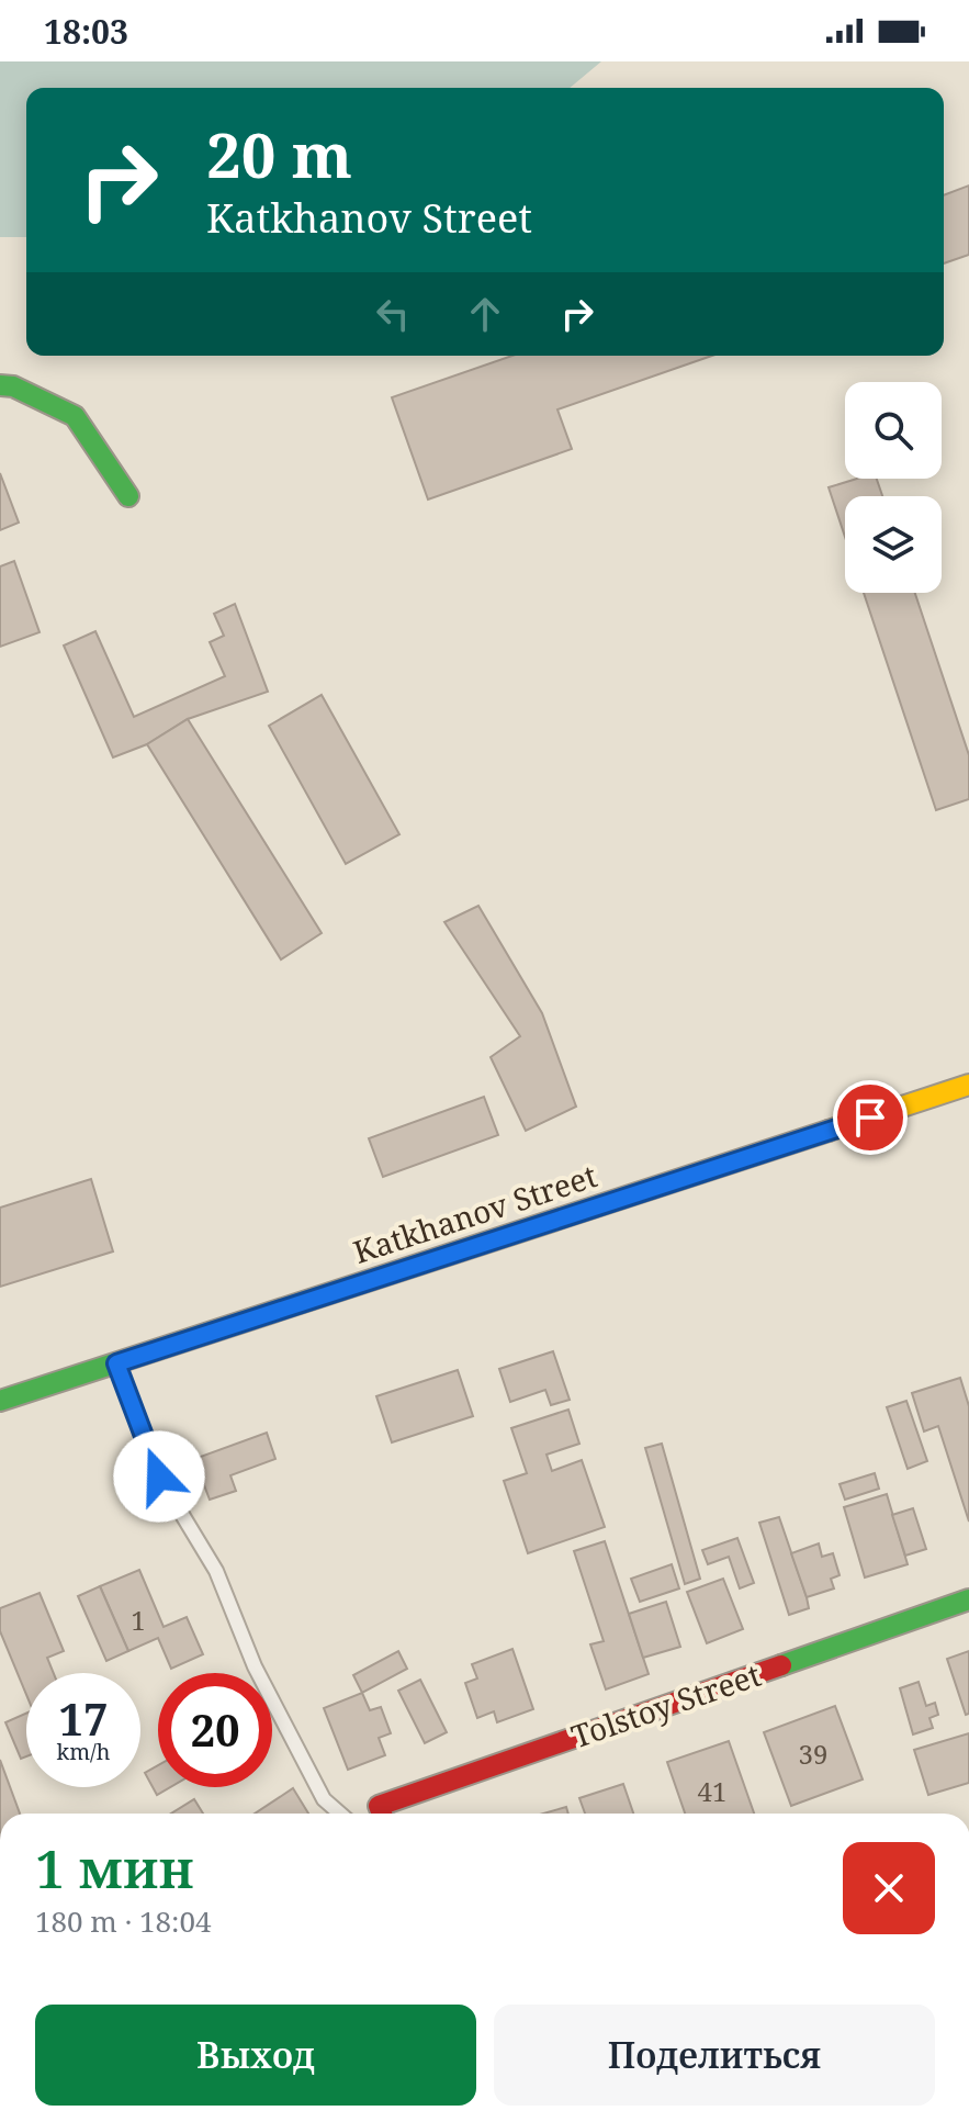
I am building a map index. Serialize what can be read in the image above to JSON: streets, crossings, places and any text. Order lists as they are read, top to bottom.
{
  "streets": {
    "street": ["Katkhanov Street", "Tolstoy Street"]
  },
  "house_numbers": ["1", "39", "41"],
  "page": {
    "status": "18:03",
    "turn": ["20 m", "Katkhanov Street"],
    "speed": "17 km/h",
    "limit": "20",
    "heading": ["1 мин", "180 m · 18:04"],
    "buttons": ["Выход", "Поделиться"]
  }
}
